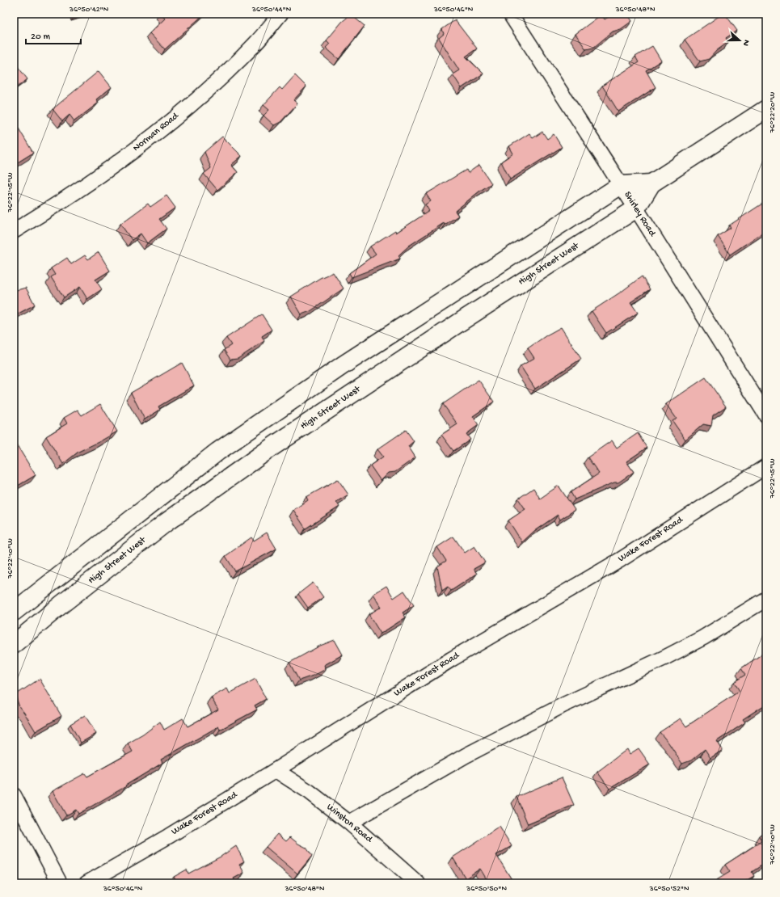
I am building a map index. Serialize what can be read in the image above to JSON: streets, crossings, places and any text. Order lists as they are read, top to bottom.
{
  "streets": {
    "main road": ["High Street West"],
    "street": [
      "Norman Road",
      "Shirley Road",
      "Wake Forest Road",
      "Winston Road"
    ]
  },
  "crossings": [
    ["Shirley Road", "High Street West"],
    ["Wake Forest Road", "Winston Road"]
  ],
  "scale_bar": "20 m",
  "north": "right",
  "coordinates": [
    "36°50'42\"N",
    "36°50'44\"N",
    "36°50'46\"N",
    "36°50'48\"N",
    "76°22'20\"W",
    "76°22'15\"W",
    "76°22'10\"W",
    "36°50'50\"N",
    "36°50'52\"N"
  ]
}
